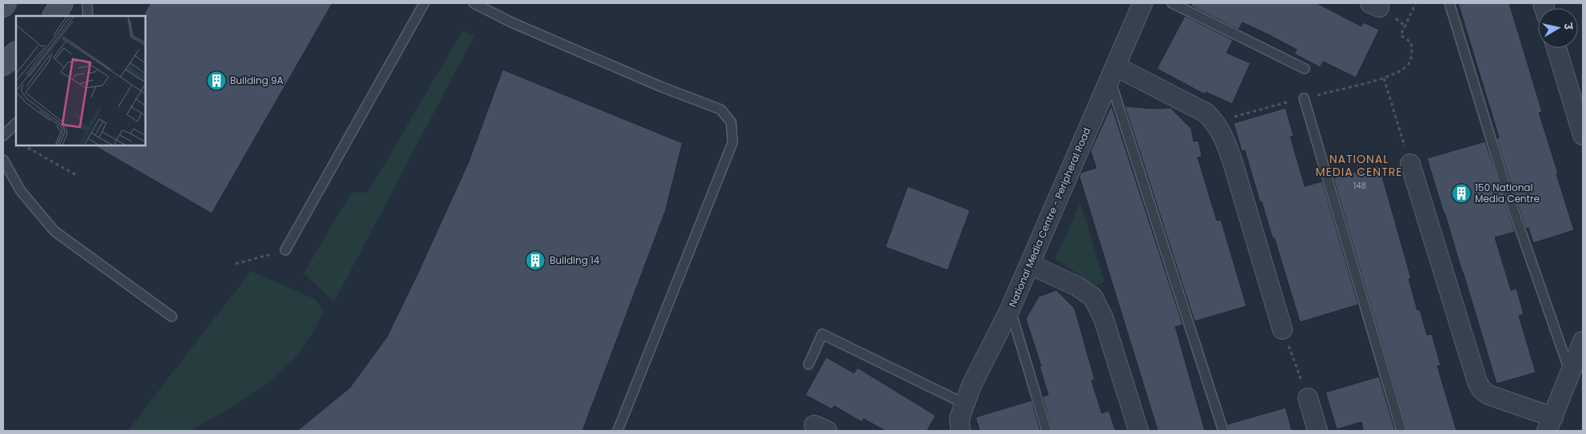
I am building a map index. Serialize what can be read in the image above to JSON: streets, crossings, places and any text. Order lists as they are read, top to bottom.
{
  "streets": {
    "street": ["National Media Centre - Peripheral Road"]
  },
  "districts": ["NATIONAL MEDIA CENTRE"],
  "places": {
    "building": ["Building 9A", "150 National Media Centre", "Building 14"]
  },
  "house_numbers": ["148"],
  "north": "right"
}
